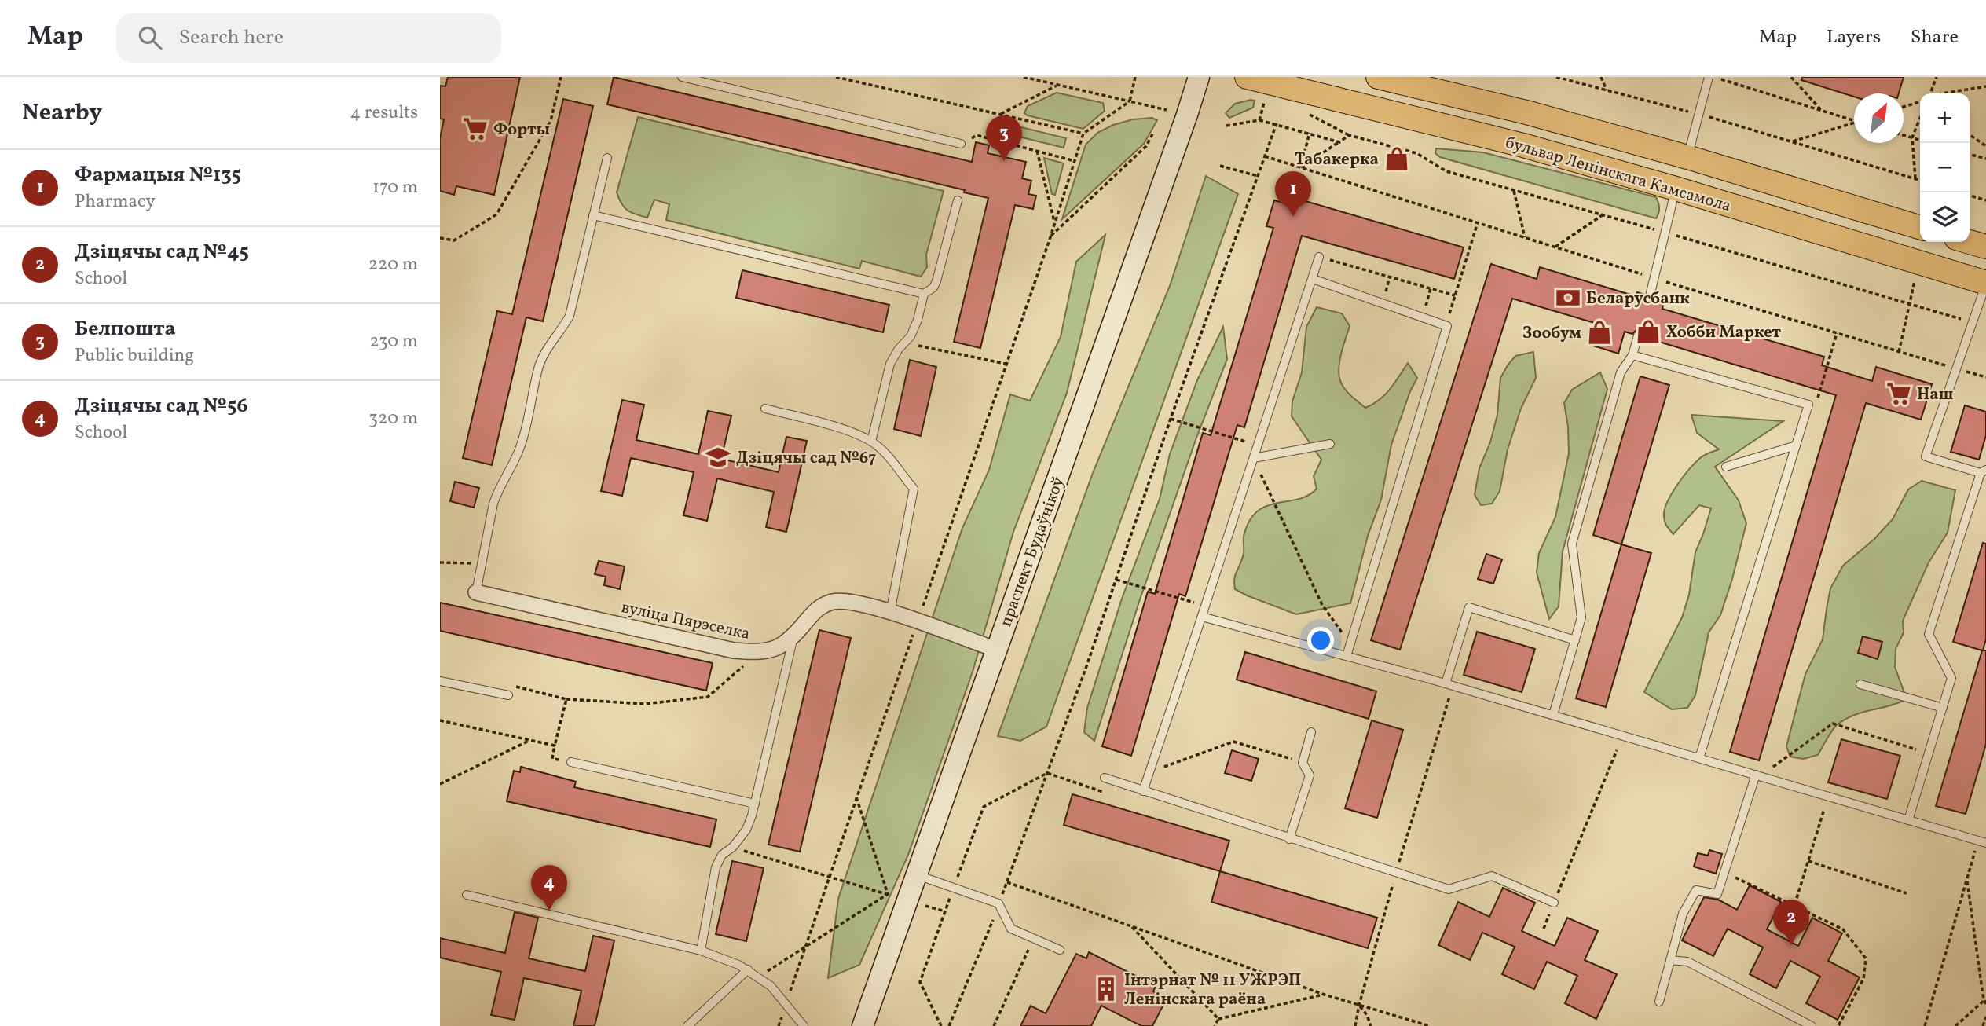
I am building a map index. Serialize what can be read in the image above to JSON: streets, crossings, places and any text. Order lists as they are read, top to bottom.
{
  "streets": {
    "main road": ["бульвар Ленінскага Камсамола"],
    "street": ["праспект Будаўнікоў", "вуліца Пярэселка"]
  },
  "crossings": [
    ["праспект Будаўнікоў", "вуліца Пярэселка"]
  ],
  "places": {
    "supermarket": ["Форты", "Наш"],
    "shop": ["Табакерка", "Хобби Маркет", "Зообум"],
    "bank": ["Беларусбанк"],
    "school or university": ["Дзіцячы сад №67"],
    "building": ["Інтэрнат № 11 УЖРЭП Ленінскага раёна"]
  },
  "north": "top right",
  "page": {
    "header": "Map",
    "search": "Search here",
    "nav": ["Map", "Layers", "Share"],
    "heading": ["Nearby", "4 results"],
    "map_buttons": ["+", "−"],
    "pins": [
      "3",
      "1",
      "4",
      "2"
    ],
    "list": [
      {
        "mark": "1",
        "name": "Фармацыя №135",
        "note": "Pharmacy",
        "value": "170 m"
      },
      {
        "mark": "2",
        "name": "Дзіцячы сад №45",
        "note": "School",
        "value": "220 m"
      },
      {
        "mark": "3",
        "name": "Белпошта",
        "note": "Public building",
        "value": "230 m"
      },
      {
        "mark": "4",
        "name": "Дзіцячы сад №56",
        "note": "School",
        "value": "320 m"
      }
    ]
  }
}
